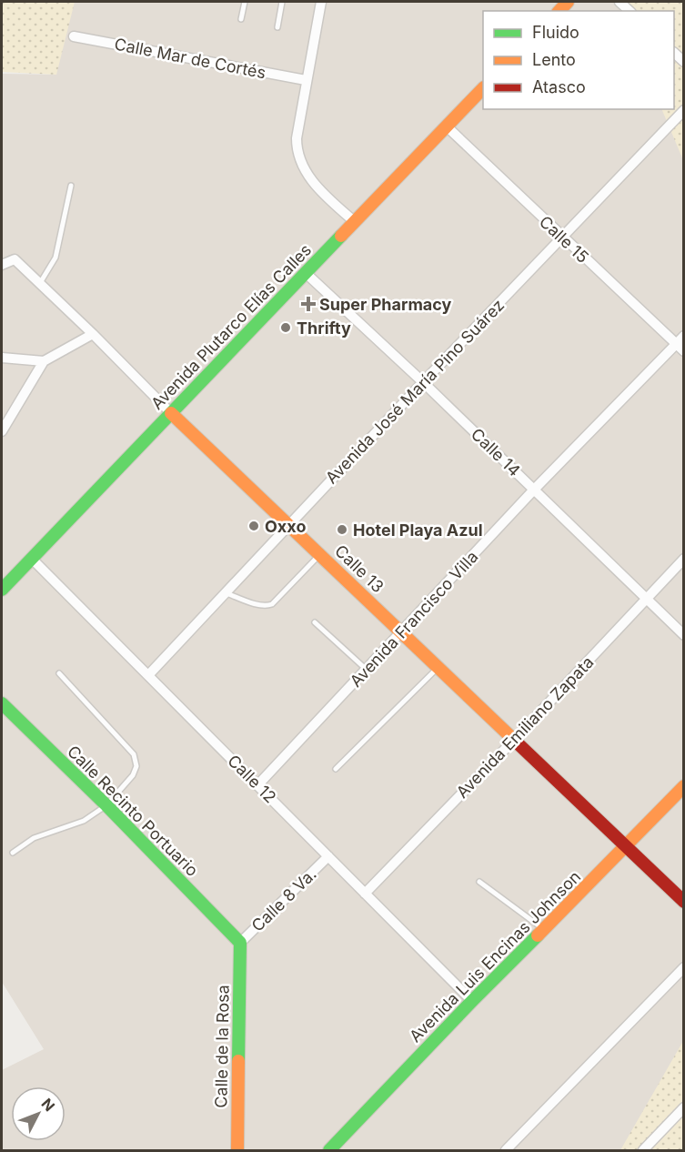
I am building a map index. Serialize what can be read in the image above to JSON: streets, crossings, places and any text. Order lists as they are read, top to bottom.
{
  "streets": {
    "street": [
      "Calle Mar de Cortés",
      "Calle 15",
      "Avenida Plutarco Elías Calles",
      "Avenida José María Pino Suárez",
      "Calle 14",
      "Calle 13",
      "Avenida Francisco Villa",
      "Avenida Emiliano Zapata",
      "Calle 12",
      "Calle Recinto Portuario",
      "Calle 8 Va.",
      "Avenida Luis Encinas Johnson",
      "Calle de la Rosa"
    ]
  },
  "crossings": [
    ["Calle 15", "Avenida Plutarco Elías Calles"],
    ["Calle 15", "Avenida José María Pino Suárez"],
    ["Calle 15", "Avenida Francisco Villa"],
    ["Avenida Plutarco Elías Calles", "Calle 14"],
    ["Avenida Plutarco Elías Calles", "Calle 13"],
    ["Avenida Plutarco Elías Calles", "Calle 12"],
    ["Avenida José María Pino Suárez", "Calle 14"],
    ["Avenida José María Pino Suárez", "Calle 13"],
    ["Avenida José María Pino Suárez", "Calle 12"],
    ["Calle 14", "Avenida Francisco Villa"],
    ["Calle 14", "Avenida Emiliano Zapata"],
    ["Calle 13", "Avenida Francisco Villa"],
    ["Calle 13", "Avenida Emiliano Zapata"],
    ["Calle 13", "Avenida Luis Encinas Johnson"],
    ["Avenida Francisco Villa", "Calle 12"],
    ["Avenida Emiliano Zapata", "Calle 12"],
    ["Calle 12", "Calle 8 Va."],
    ["Calle 12", "Avenida Luis Encinas Johnson"],
    ["Calle Recinto Portuario", "Calle 8 Va."],
    ["Calle Recinto Portuario", "Calle de la Rosa"],
    ["Calle 8 Va.", "Calle de la Rosa"]
  ],
  "places": {
    "health": ["Super Pharmacy"],
    "other": ["Thrifty", "Oxxo", "Hotel Playa Azul"]
  },
  "legend": ["Fluido", "Lento", "Atasco"],
  "north": "top right"
}
